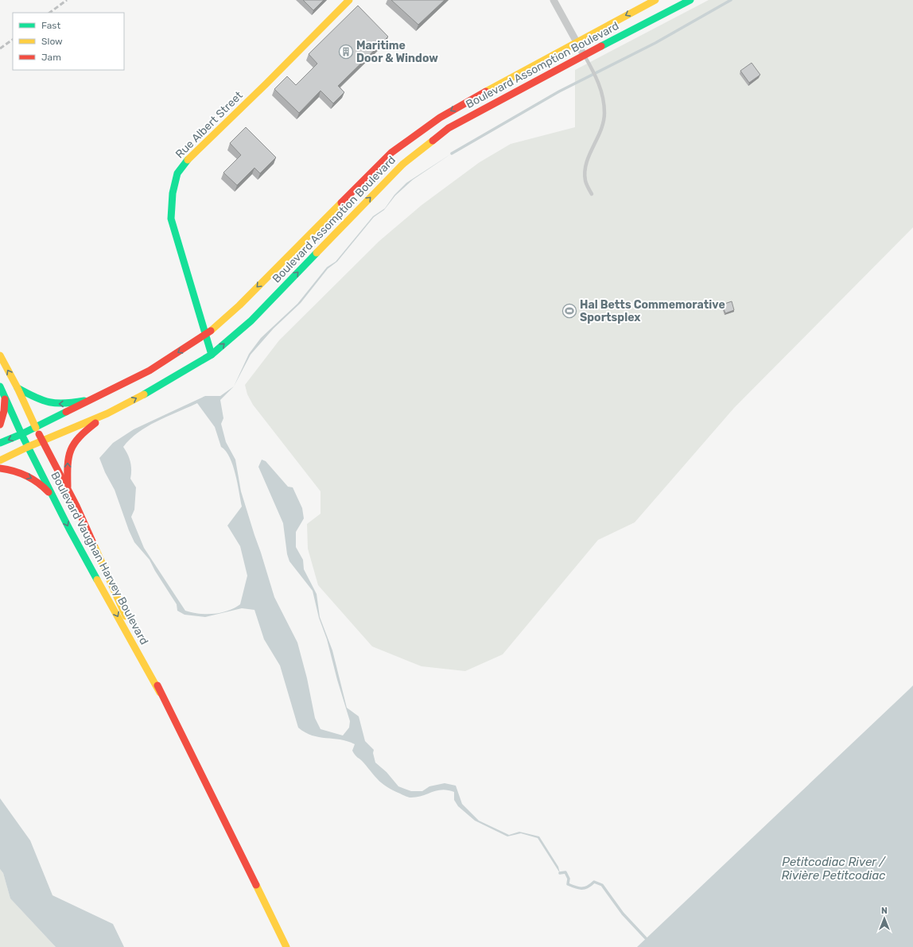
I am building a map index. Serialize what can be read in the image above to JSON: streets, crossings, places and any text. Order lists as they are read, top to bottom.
{
  "streets": {
    "main road": ["Boulevard Assomption Boulevard", "Rue Albert Street", "Boulevard Vaughan Harvey Boulevard"]
  },
  "crossings": [
    ["Boulevard Assomption Boulevard", "Rue Albert Street"],
    ["Boulevard Assomption Boulevard", "Boulevard Vaughan Harvey Boulevard"]
  ],
  "water": ["Petitcodiac River / Rivière Petitcodiac"],
  "places": {
    "building": ["Maritime Door & Window"],
    "sports": ["Hal Betts Commemorative Sportsplex"]
  },
  "legend": ["Fast", "Slow", "Jam"],
  "north": "top"
}
